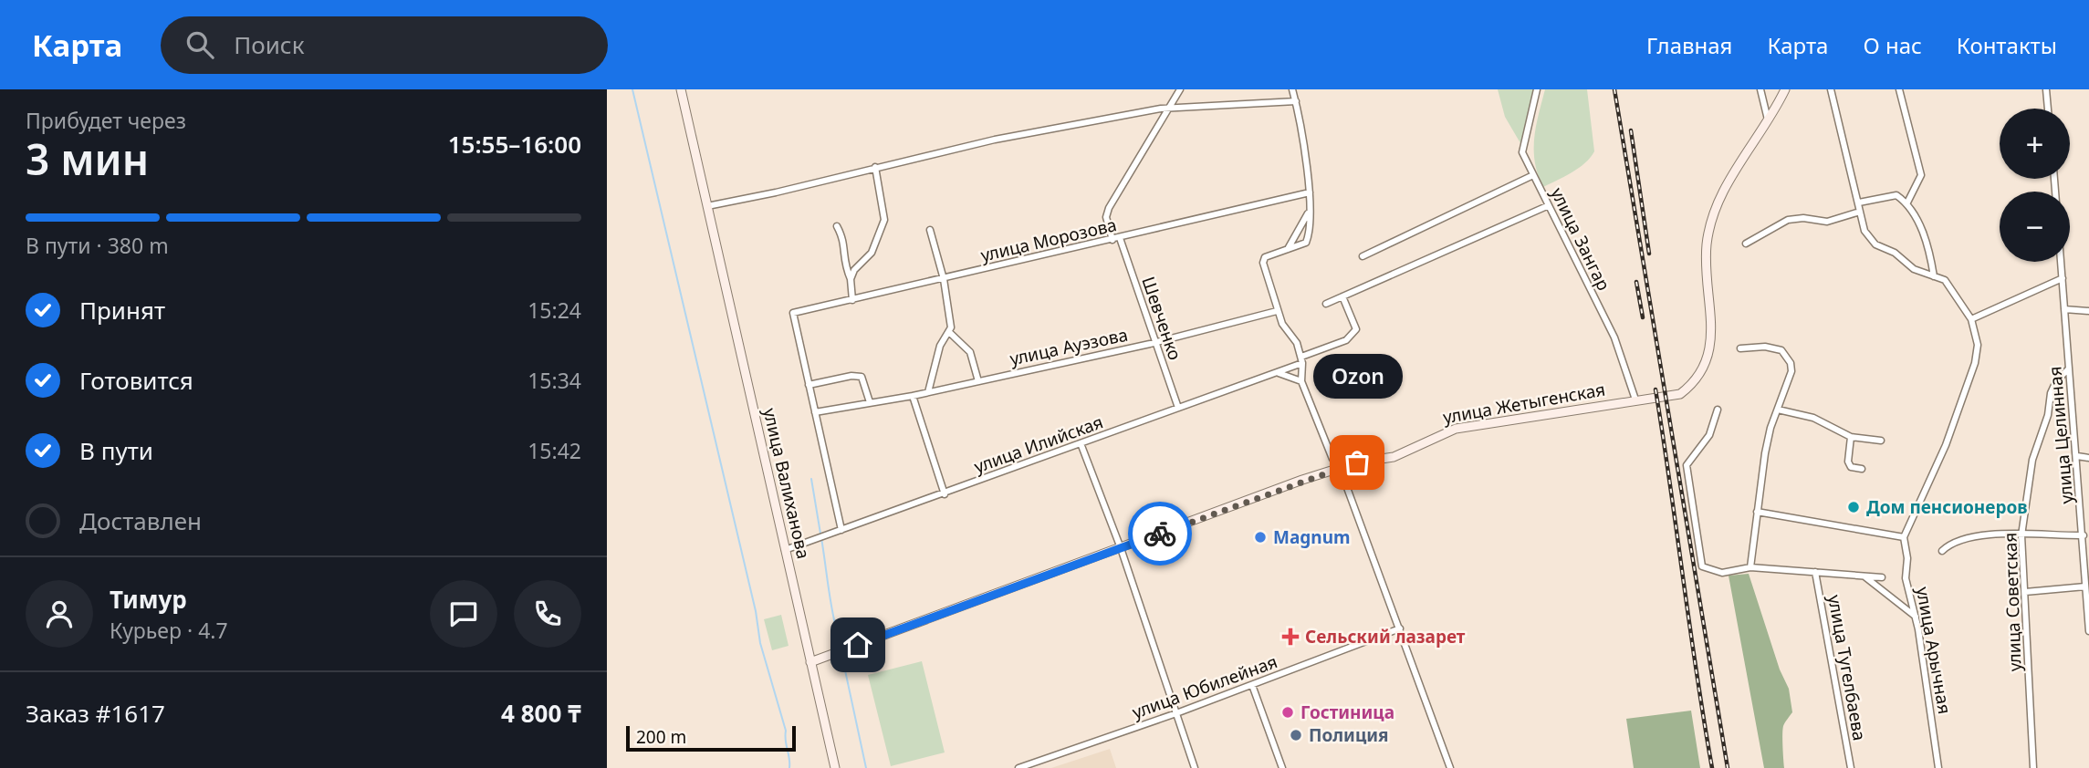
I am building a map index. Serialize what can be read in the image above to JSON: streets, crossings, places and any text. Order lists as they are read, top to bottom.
{
  "streets": {
    "main road": ["улица Жетыгенская", "улица Валиханова"],
    "street": [
      "улица Зангар",
      "улица Морозова",
      "Шевченко",
      "улица Ауэзова",
      "улица Целинная",
      "улица Илийская",
      "улица Советская",
      "улица Арычная",
      "улица Тугелбаева",
      "улица Юбилейная"
    ]
  },
  "crossings": [
    ["улица Зангар", "улица Жетыгенская"],
    ["улица Морозова", "Шевченко"],
    ["Шевченко", "улица Ауэзова"],
    ["Шевченко", "улица Илийская"],
    ["улица Жетыгенская", "улица Валиханова"],
    ["улица Целинная", "улица Советская"],
    ["улица Илийская", "улица Валиханова"]
  ],
  "places": {
    "other": [
      "Ozon",
      "Дом пенсионеров",
      "Magnum",
      "Гостиница",
      "Полиция"
    ],
    "health": ["Сельский лазарет"]
  },
  "scale_bar": "200 m",
  "page": {
    "header": "Карта",
    "search": "Поиск",
    "nav": [
      "Главная",
      "Карта",
      "О нас",
      "Контакты"
    ],
    "heading": ["3 мин", "Прибудет через", "15:55–16:00"],
    "panel": [
      "Тимур",
      "Курьер · 4.7",
      "Заказ #1617",
      "4 800 ₸"
    ],
    "map_buttons": ["+", "−"],
    "bar": "В пути · 380 m",
    "list": [
      ["Принят", "15:24"],
      ["Готовится", "15:34"],
      ["В пути", "15:42"],
      "Доставлен"
    ],
    "bubble": "Ozon",
    "scale": "200 m"
  }
}
